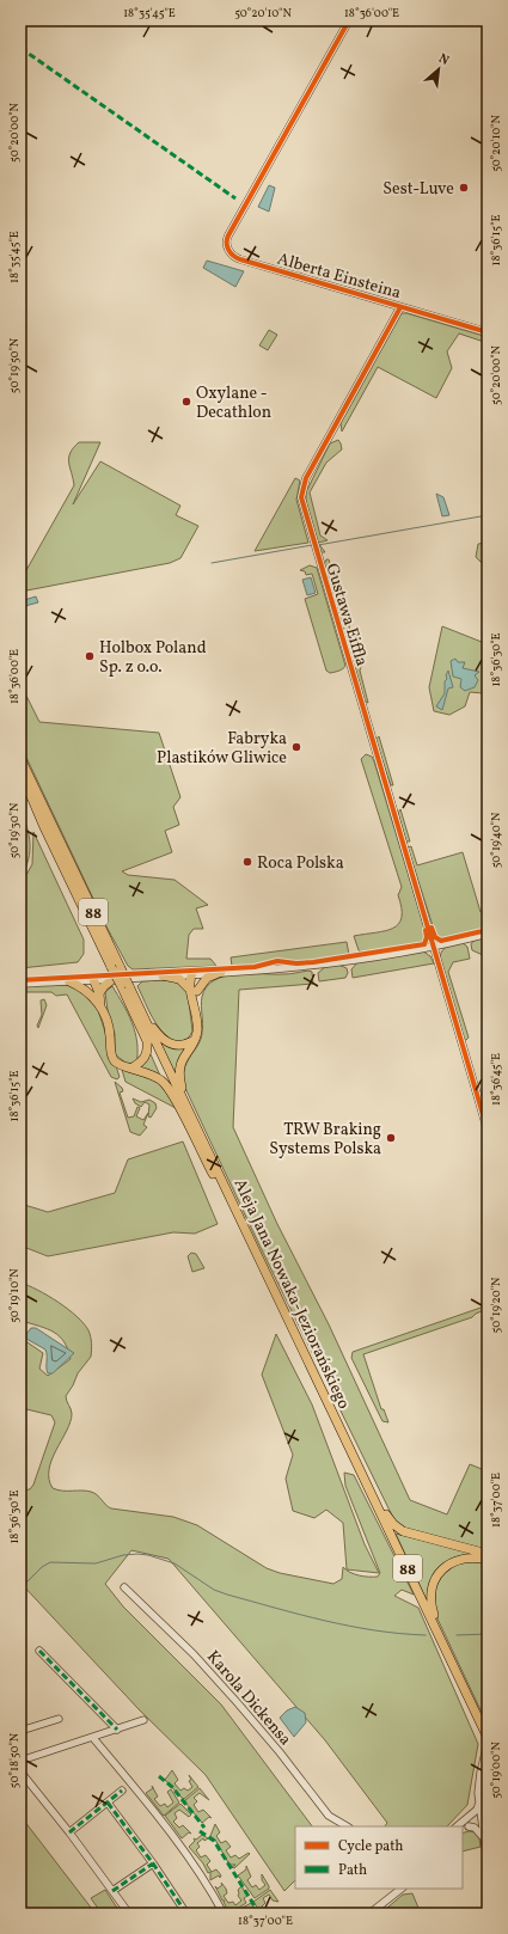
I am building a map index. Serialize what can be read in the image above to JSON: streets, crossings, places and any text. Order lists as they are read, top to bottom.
{
  "streets": {
    "main road": ["88", "Aleja Jana Nowaka-Jeziorańskiego"],
    "street": ["Alberta Einsteina", "Gustawa Eiffla", "Karola Dickensa"]
  },
  "crossings": [
    ["Alberta Einsteina", "Gustawa Eiffla"]
  ],
  "places": [
    "Sest-Luve",
    "Oxylane - Decathlon",
    "Holbox Poland Sp. z o.o.",
    "Fabryka Plastików Gliwice",
    "Roca Polska",
    "TRW Braking Systems Polska"
  ],
  "legend": ["Cycle path", "Path"],
  "north": "top right",
  "coordinates": [
    "18°35'45\"E",
    "50°20'10\"N",
    "18°36'00\"E",
    "50°20'00\"N",
    "18°36'15\"E",
    "50°19'50\"N",
    "18°36'30\"E",
    "50°19'30\"N",
    "50°19'40\"N",
    "18°36'45\"E",
    "50°19'10\"N",
    "50°19'20\"N",
    "18°37'00\"E",
    "50°18'50\"N",
    "50°19'00\"N"
  ]
}
